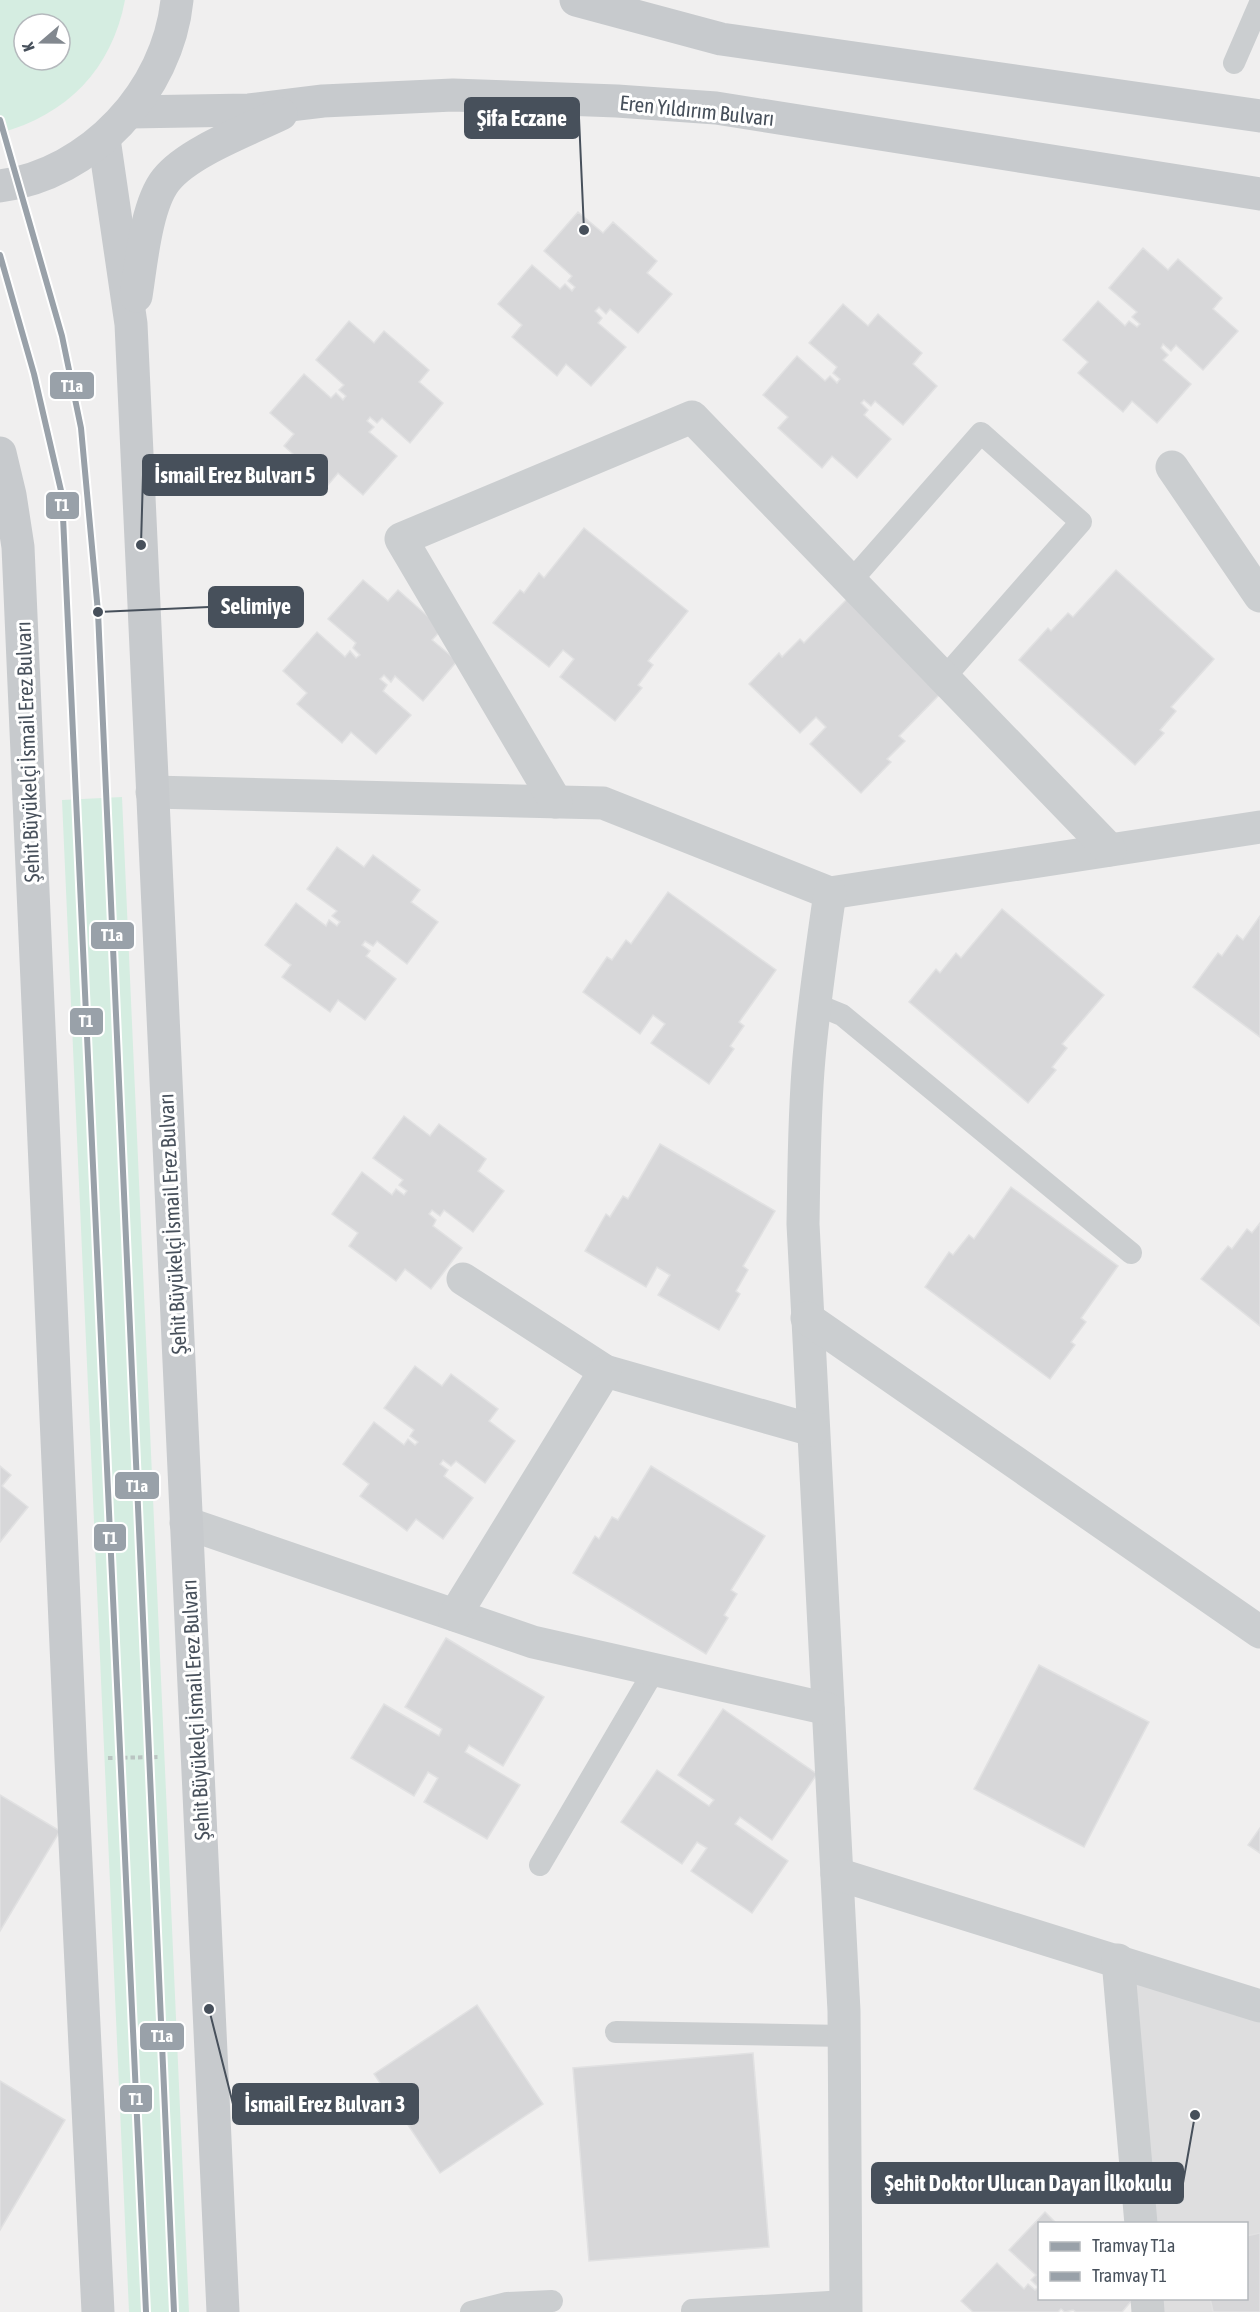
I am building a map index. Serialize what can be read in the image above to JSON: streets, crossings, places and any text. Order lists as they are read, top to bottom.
{
  "streets": {
    "main road": ["Eren Yıldırım Bulvarı", "Şehit Büyükelçi İsmail Erez Bulvarı"]
  },
  "places": [
    "Şifa Eczane",
    "İsmail Erez Bulvarı 5",
    "Selimiye",
    "İsmail Erez Bulvarı 3",
    "Şehit Doktor Ulucan Dayan İlkokulu"
  ],
  "lines": ["tram line T1a", "tram line T1"],
  "legend": ["Tramvay T1a", "Tramvay T1"],
  "north": "left"
}
